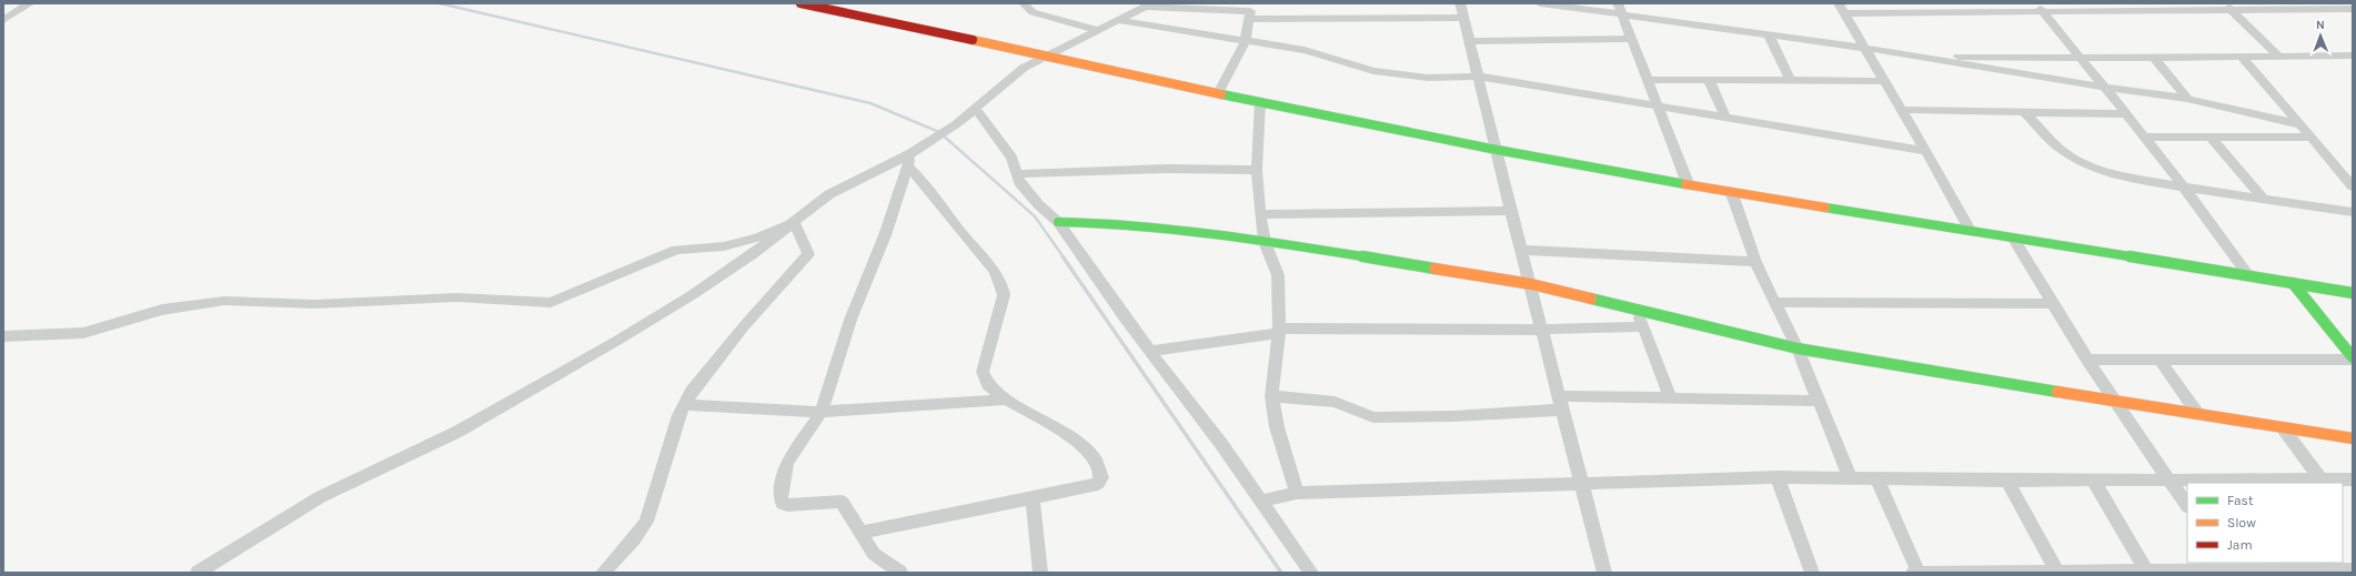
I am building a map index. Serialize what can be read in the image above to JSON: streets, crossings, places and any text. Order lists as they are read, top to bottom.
{
  "legend": ["Fast", "Slow", "Jam"],
  "north": "top"
}
